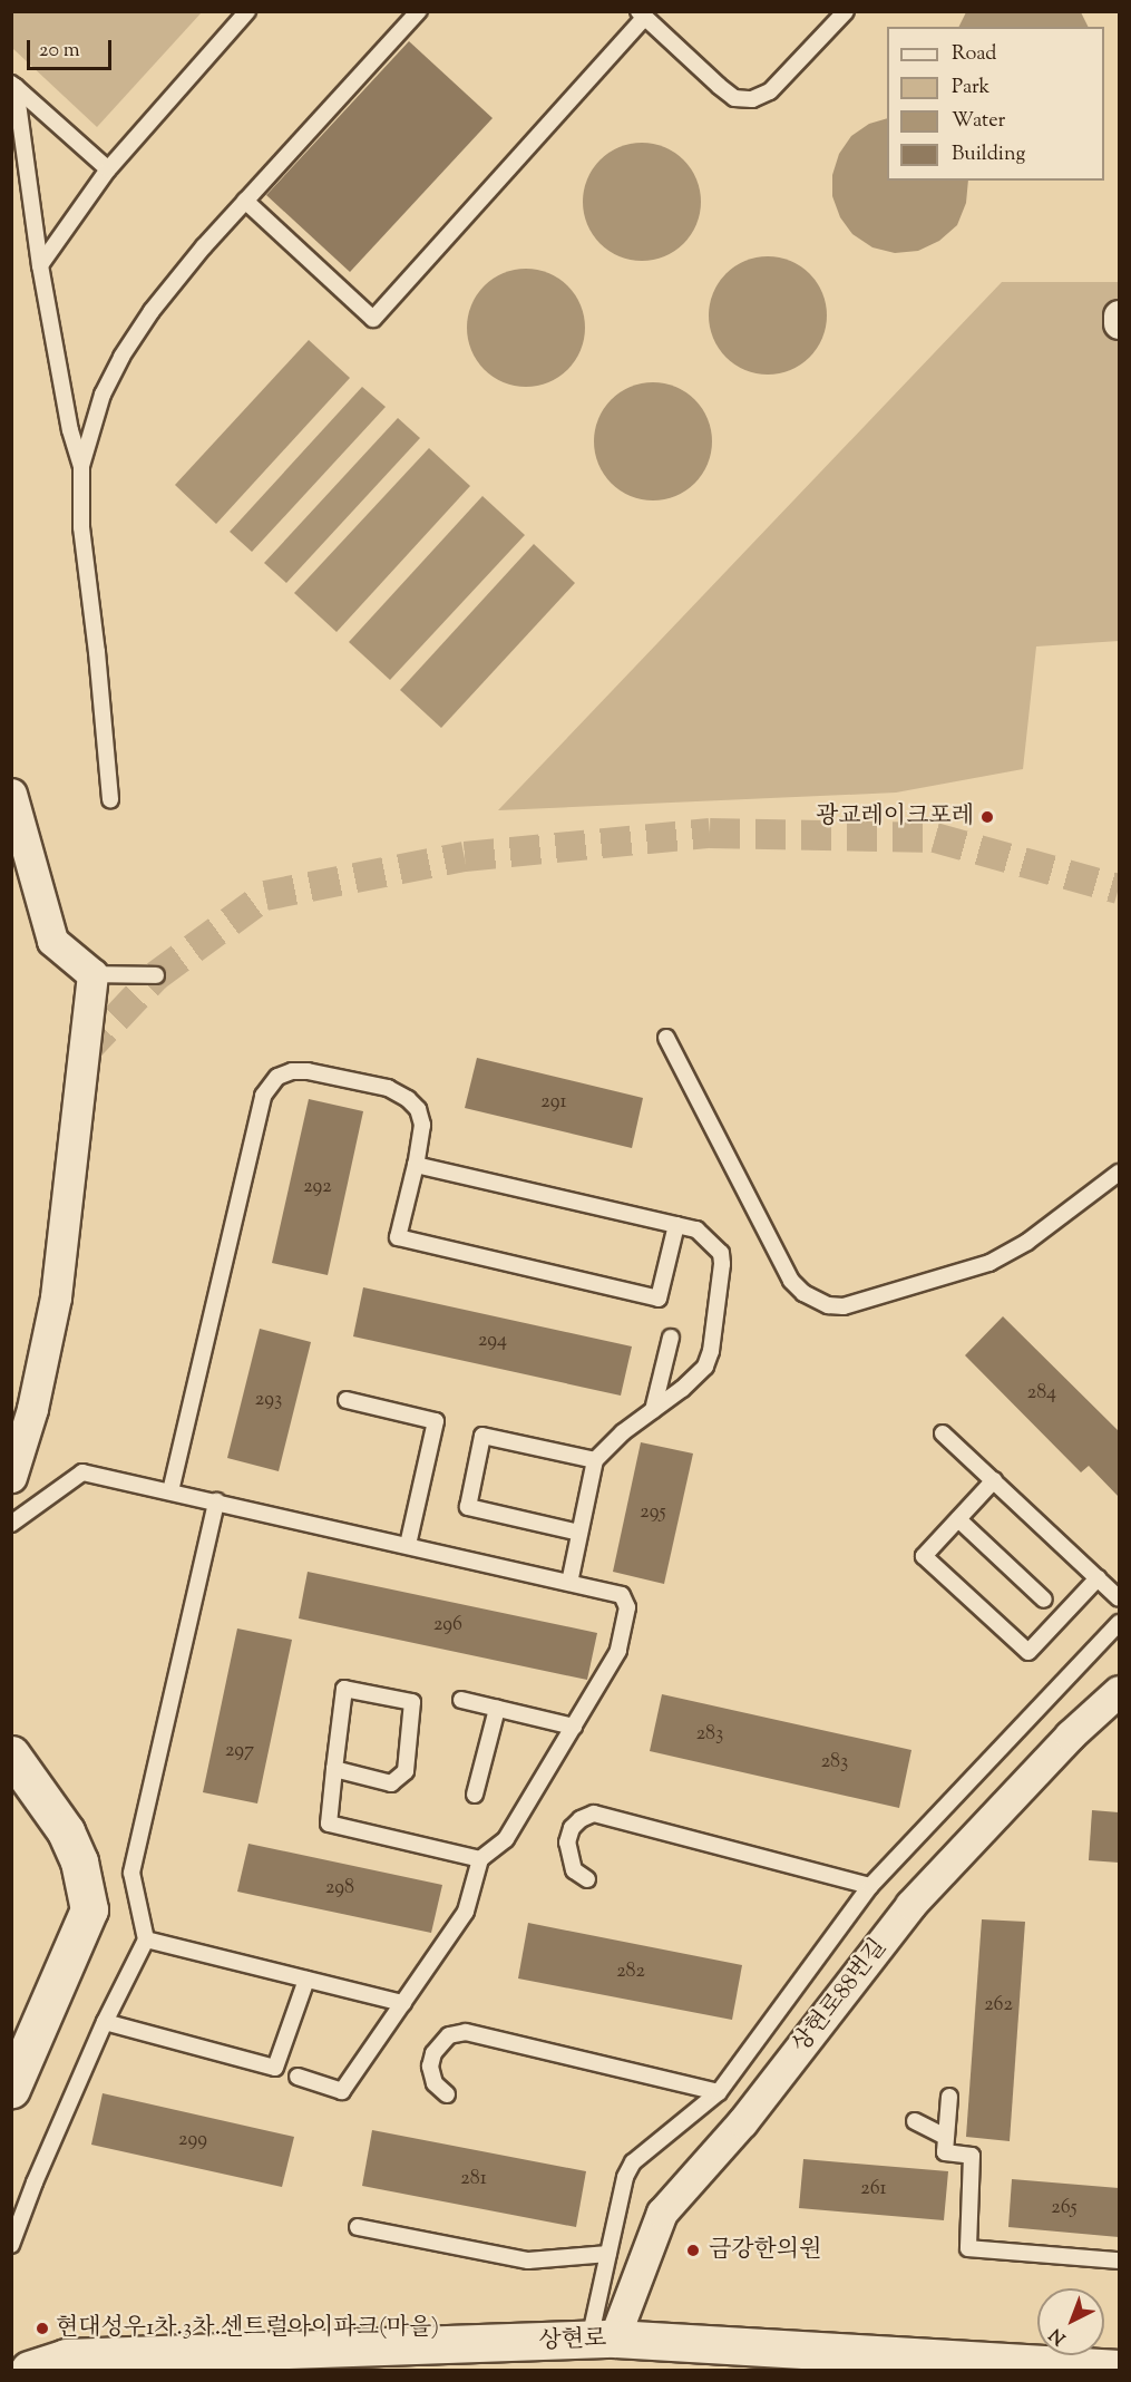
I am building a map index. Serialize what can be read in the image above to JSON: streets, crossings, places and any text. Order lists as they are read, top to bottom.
{
  "streets": {
    "street": ["상현로88번길", "상현로"]
  },
  "crossings": [
    ["상현로88번길", "상현로"]
  ],
  "places": ["광교레이크포레", "금강한의원", "현대성우1차.3차.센트럴아이파크(마을)"],
  "house_numbers": [
    "291",
    "292",
    "294",
    "284",
    "293",
    "295",
    "296",
    "283",
    "297",
    "283",
    "298",
    "282",
    "262",
    "299",
    "281",
    "261",
    "265"
  ],
  "legend": [
    "Road",
    "Park",
    "Water",
    "Building"
  ],
  "scale_bar": "20 m",
  "north": "bottom left"
}
